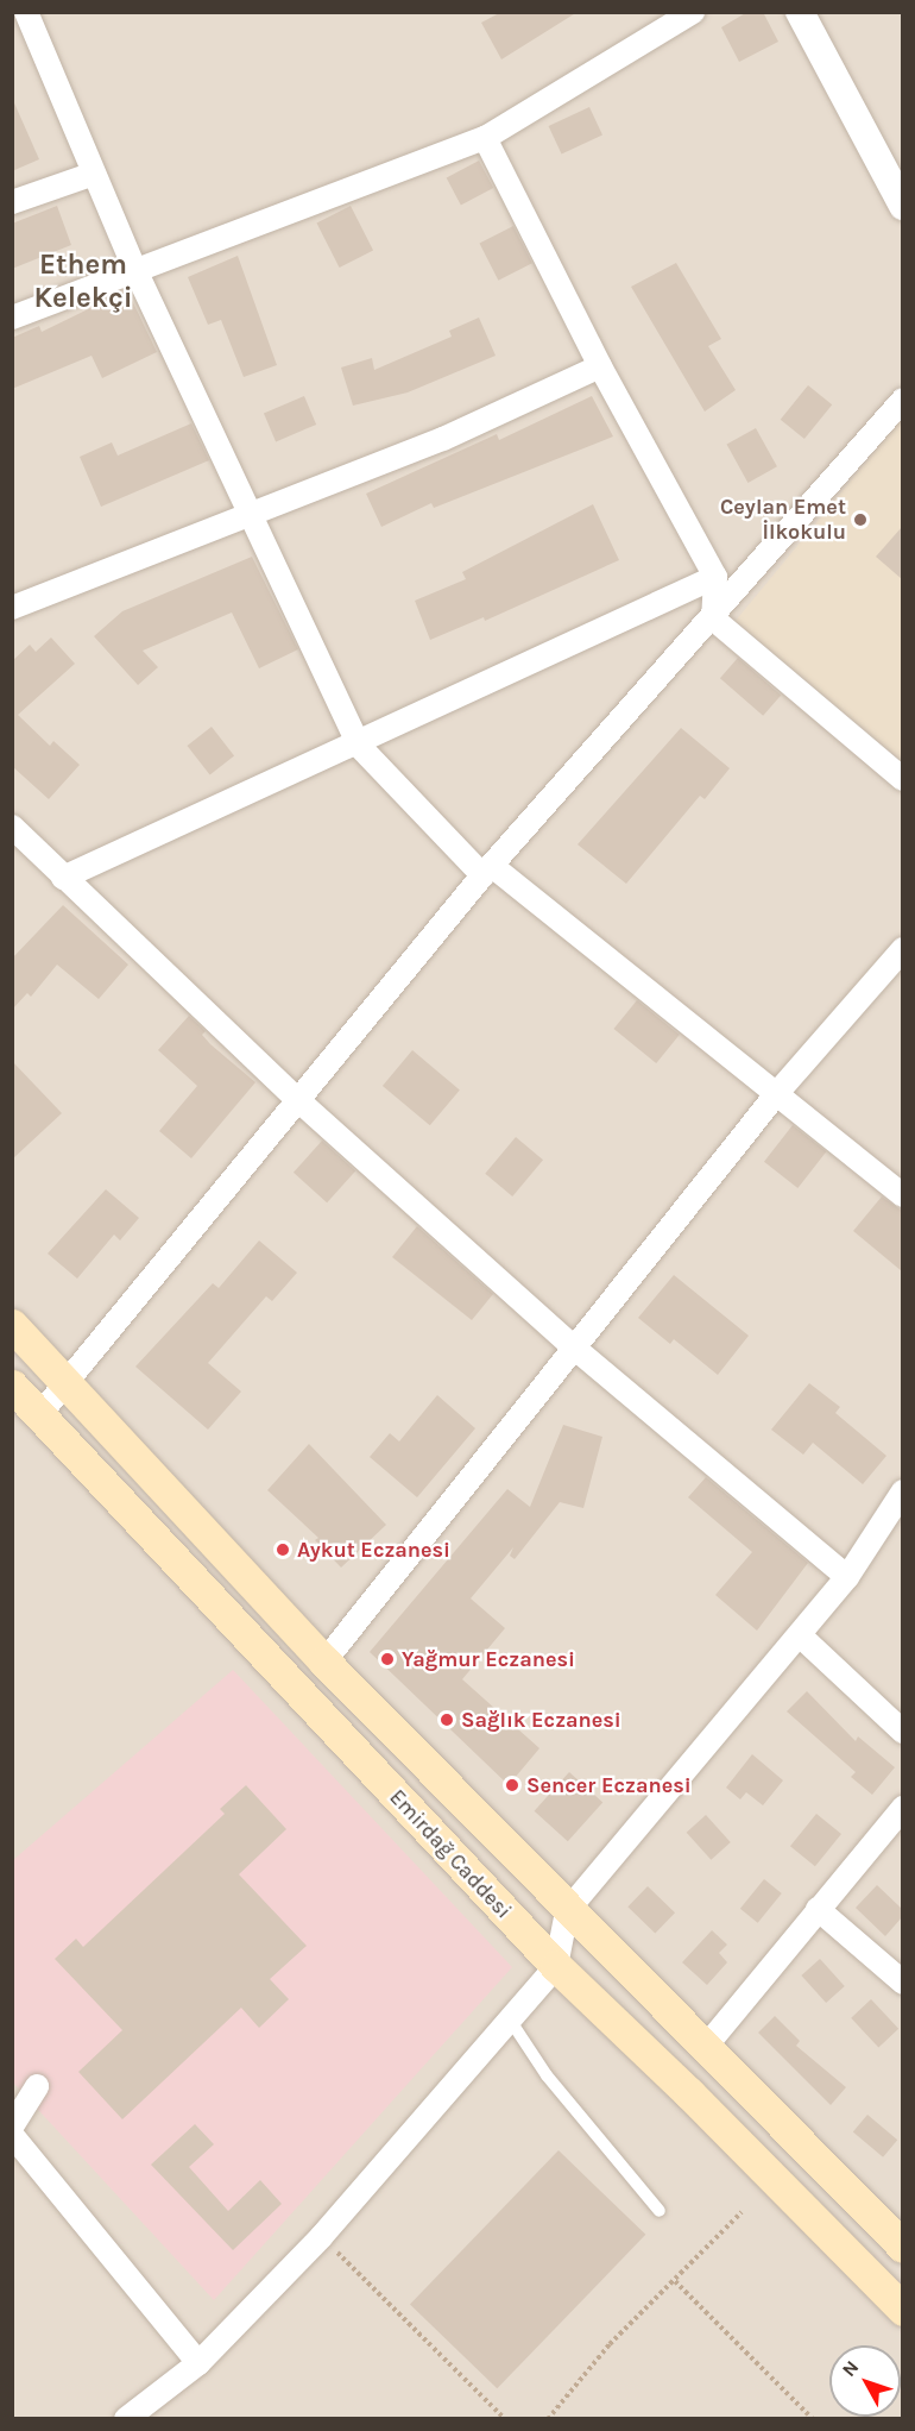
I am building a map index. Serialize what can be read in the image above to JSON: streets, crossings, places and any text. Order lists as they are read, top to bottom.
{
  "streets": {
    "main road": ["Emirdağ Caddesi"]
  },
  "districts": ["Ethem Kelekçi"],
  "places": [
    "Ceylan Emet İlkokulu",
    "Aykut Eczanesi",
    "Yağmur Eczanesi",
    "Sağlık Eczanesi",
    "Sencer Eczanesi"
  ],
  "north": "top left"
}
